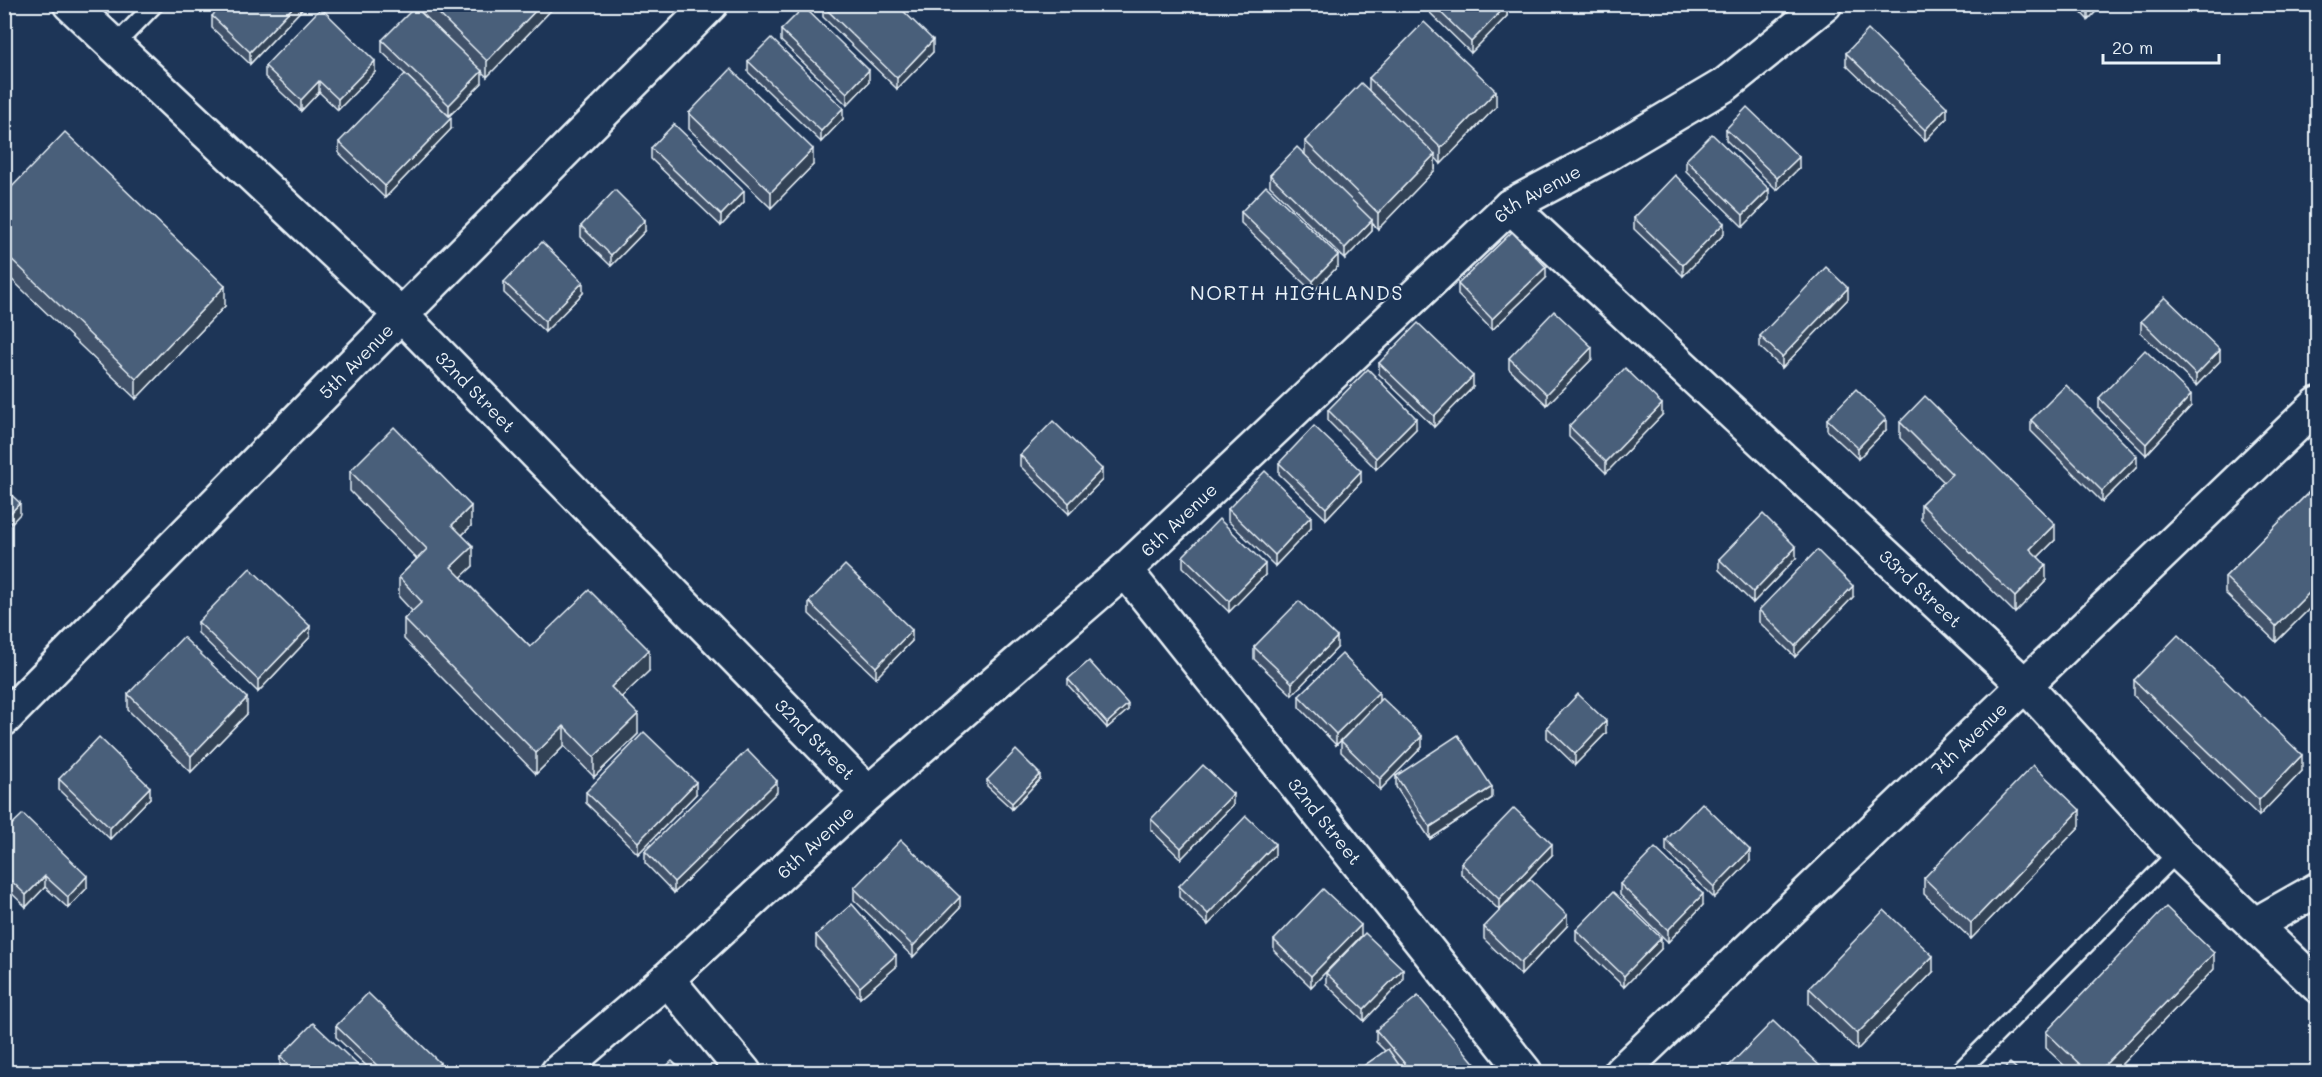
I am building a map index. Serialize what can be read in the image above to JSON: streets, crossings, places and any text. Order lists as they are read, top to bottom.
{
  "streets": {
    "street": [
      "6th Avenue",
      "5th Avenue",
      "32nd Street",
      "33rd Street",
      "7th Avenue"
    ]
  },
  "crossings": [
    ["6th Avenue", "32nd Street"],
    ["6th Avenue", "33rd Street"],
    ["5th Avenue", "32nd Street"],
    ["33rd Street", "7th Avenue"]
  ],
  "districts": ["NORTH HIGHLANDS"],
  "scale_bar": "20 m"
}
